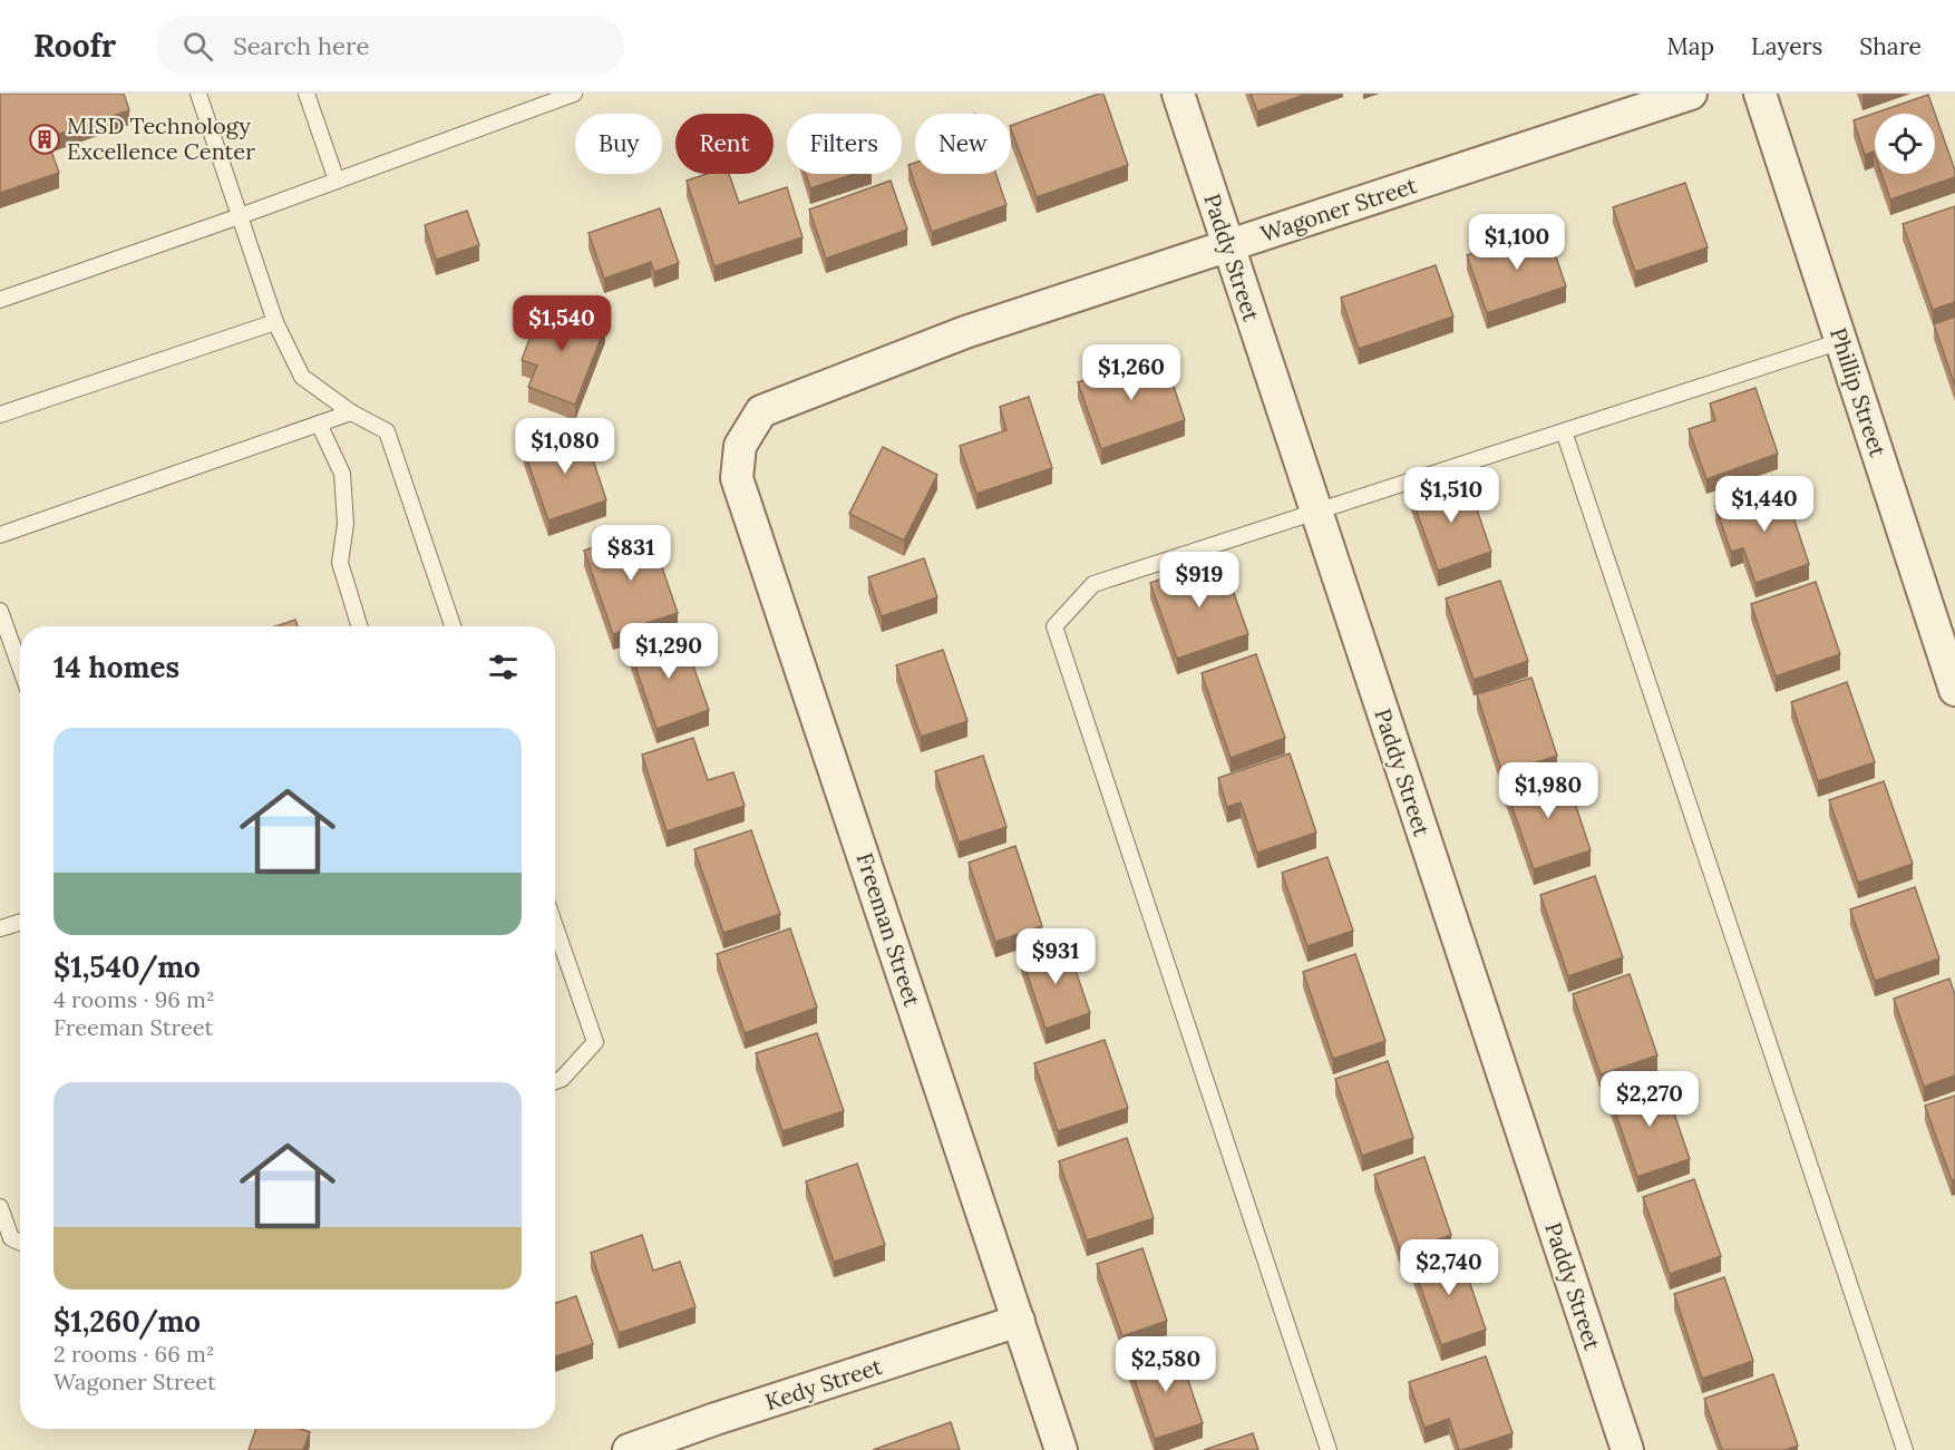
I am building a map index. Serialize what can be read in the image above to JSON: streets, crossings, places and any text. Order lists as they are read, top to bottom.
{
  "streets": {
    "street": [
      "Wagoner Street",
      "Paddy Street",
      "Phillip Street",
      "Freeman Street",
      "Kedy Street"
    ]
  },
  "crossings": [
    ["Wagoner Street", "Paddy Street"],
    ["Wagoner Street", "Freeman Street"],
    ["Freeman Street", "Kedy Street"]
  ],
  "places": {
    "building": ["MISD Technology Excellence Center"]
  },
  "page": {
    "header": "Roofr",
    "search": "Search here",
    "nav": ["Map", "Layers", "Share"],
    "chip": [
      "Buy",
      "Rent",
      "Filters",
      "New"
    ],
    "price": [
      "$1,100",
      "$1,540",
      "$1,260",
      "$1,080",
      "$1,510",
      "$1,440",
      "$831",
      "$919",
      "$1,290",
      "$1,980",
      "$931",
      "$2,270",
      "$2,740",
      "$2,580"
    ],
    "heading": "14 homes",
    "list": [
      {
        "name": "$1,540/mo",
        "note": "4 rooms · 96 m² · Freeman Street"
      },
      {
        "name": "$1,260/mo",
        "note": "2 rooms · 66 m² · Wagoner Street"
      }
    ]
  }
}
